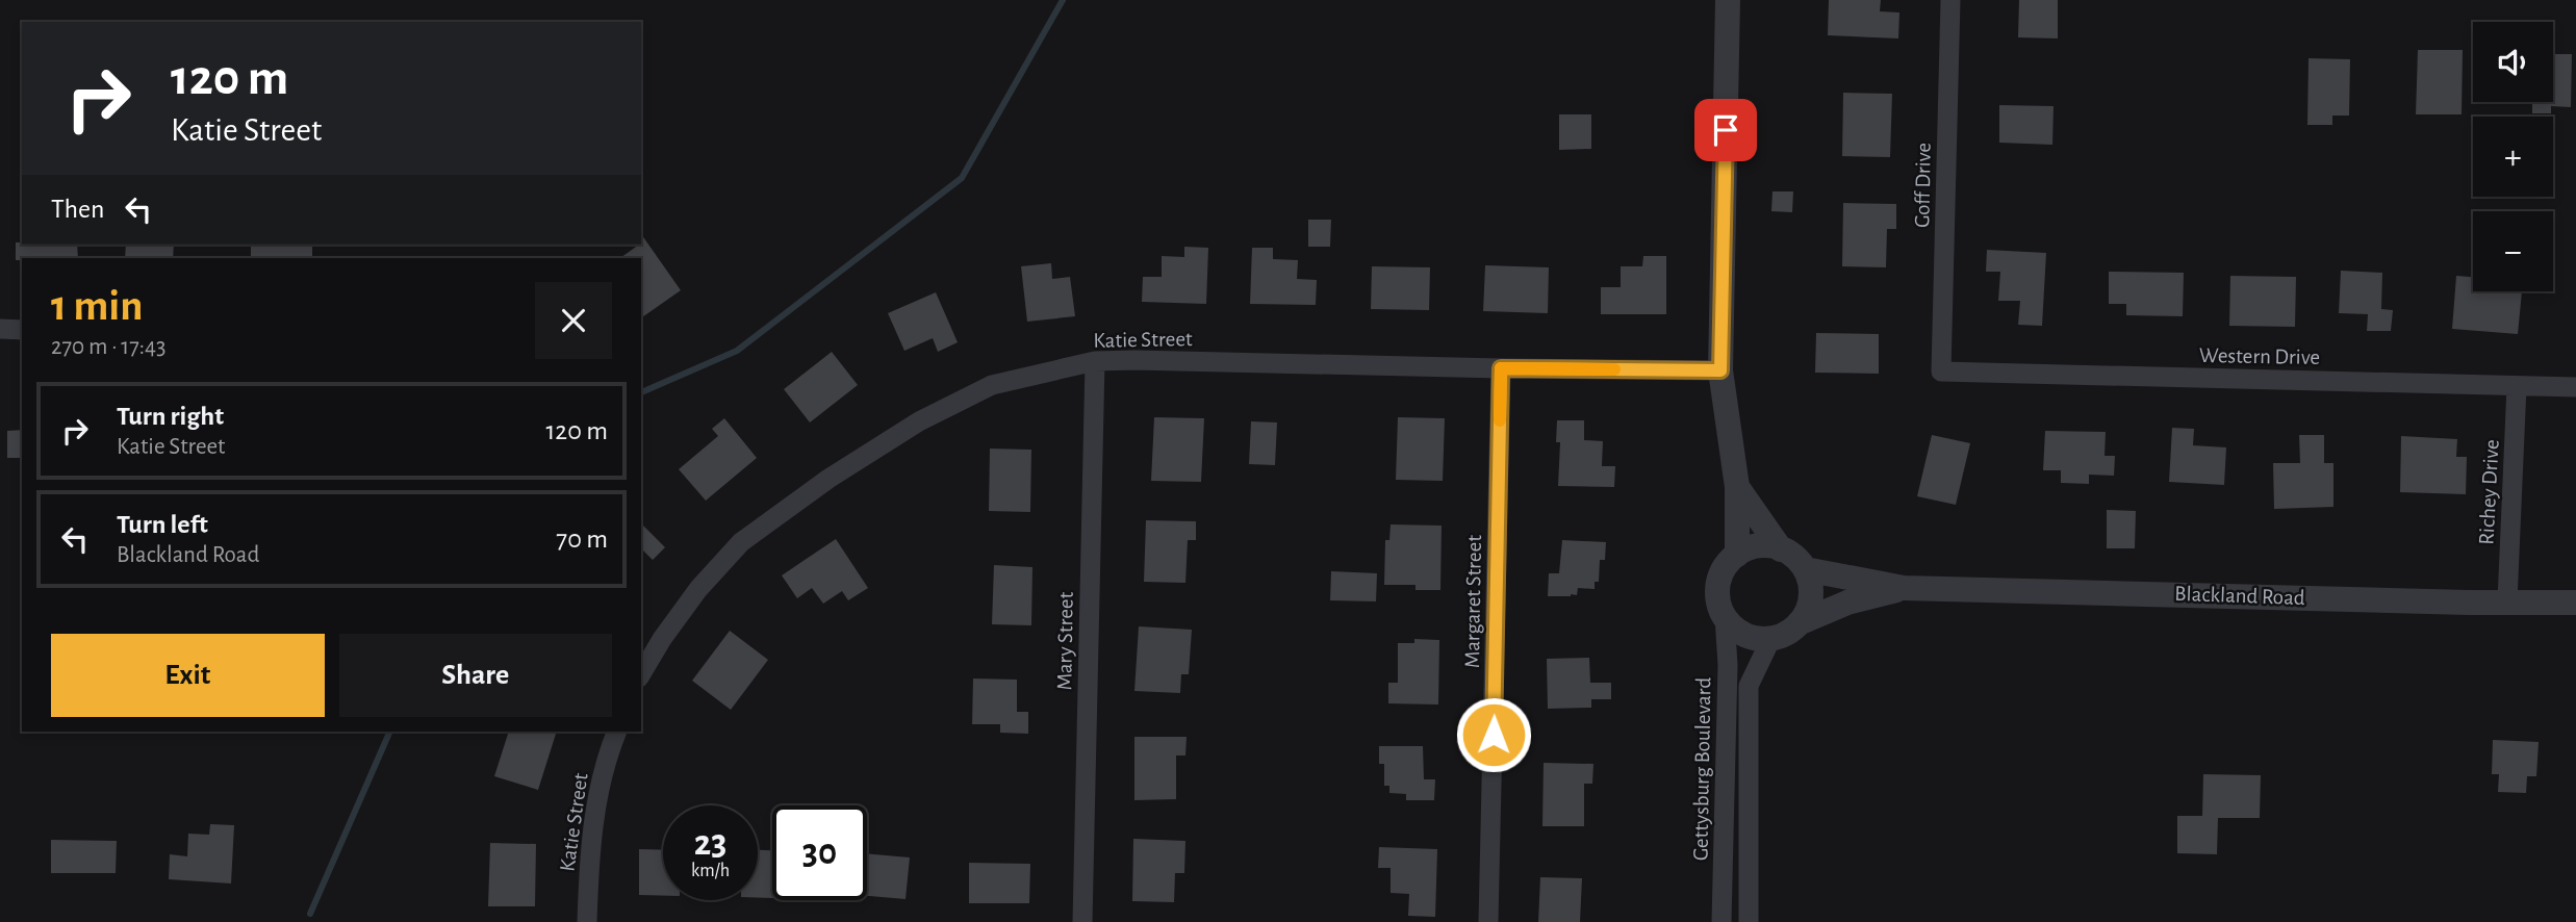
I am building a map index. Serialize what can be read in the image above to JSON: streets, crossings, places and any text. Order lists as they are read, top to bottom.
{
  "streets": {
    "street": [
      "Goff Drive",
      "Katie Street",
      "Western Drive",
      "Richey Drive",
      "Blackland Road",
      "Margaret Street",
      "Mary Street",
      "Gettysburg Boulevard"
    ]
  },
  "crossings": [
    ["Goff Drive", "Western Drive"],
    ["Katie Street", "Margaret Street"],
    ["Katie Street", "Mary Street"],
    ["Western Drive", "Richey Drive"],
    ["Richey Drive", "Blackland Road"],
    ["Blackland Road", "Gettysburg Boulevard"]
  ],
  "page": {
    "map_buttons": ["+", "−"],
    "turn": ["120 m", "Katie Street"],
    "then": "Then",
    "heading": ["1 min", "270 m · 17:43"],
    "list": [
      {
        "name": "Turn right",
        "note": "Katie Street",
        "value": "120 m"
      },
      {
        "name": "Turn left",
        "note": "Blackland Road",
        "value": "70 m"
      }
    ],
    "buttons": ["Exit", "Share"],
    "speed": "23 km/h",
    "limit": "30"
  }
}
